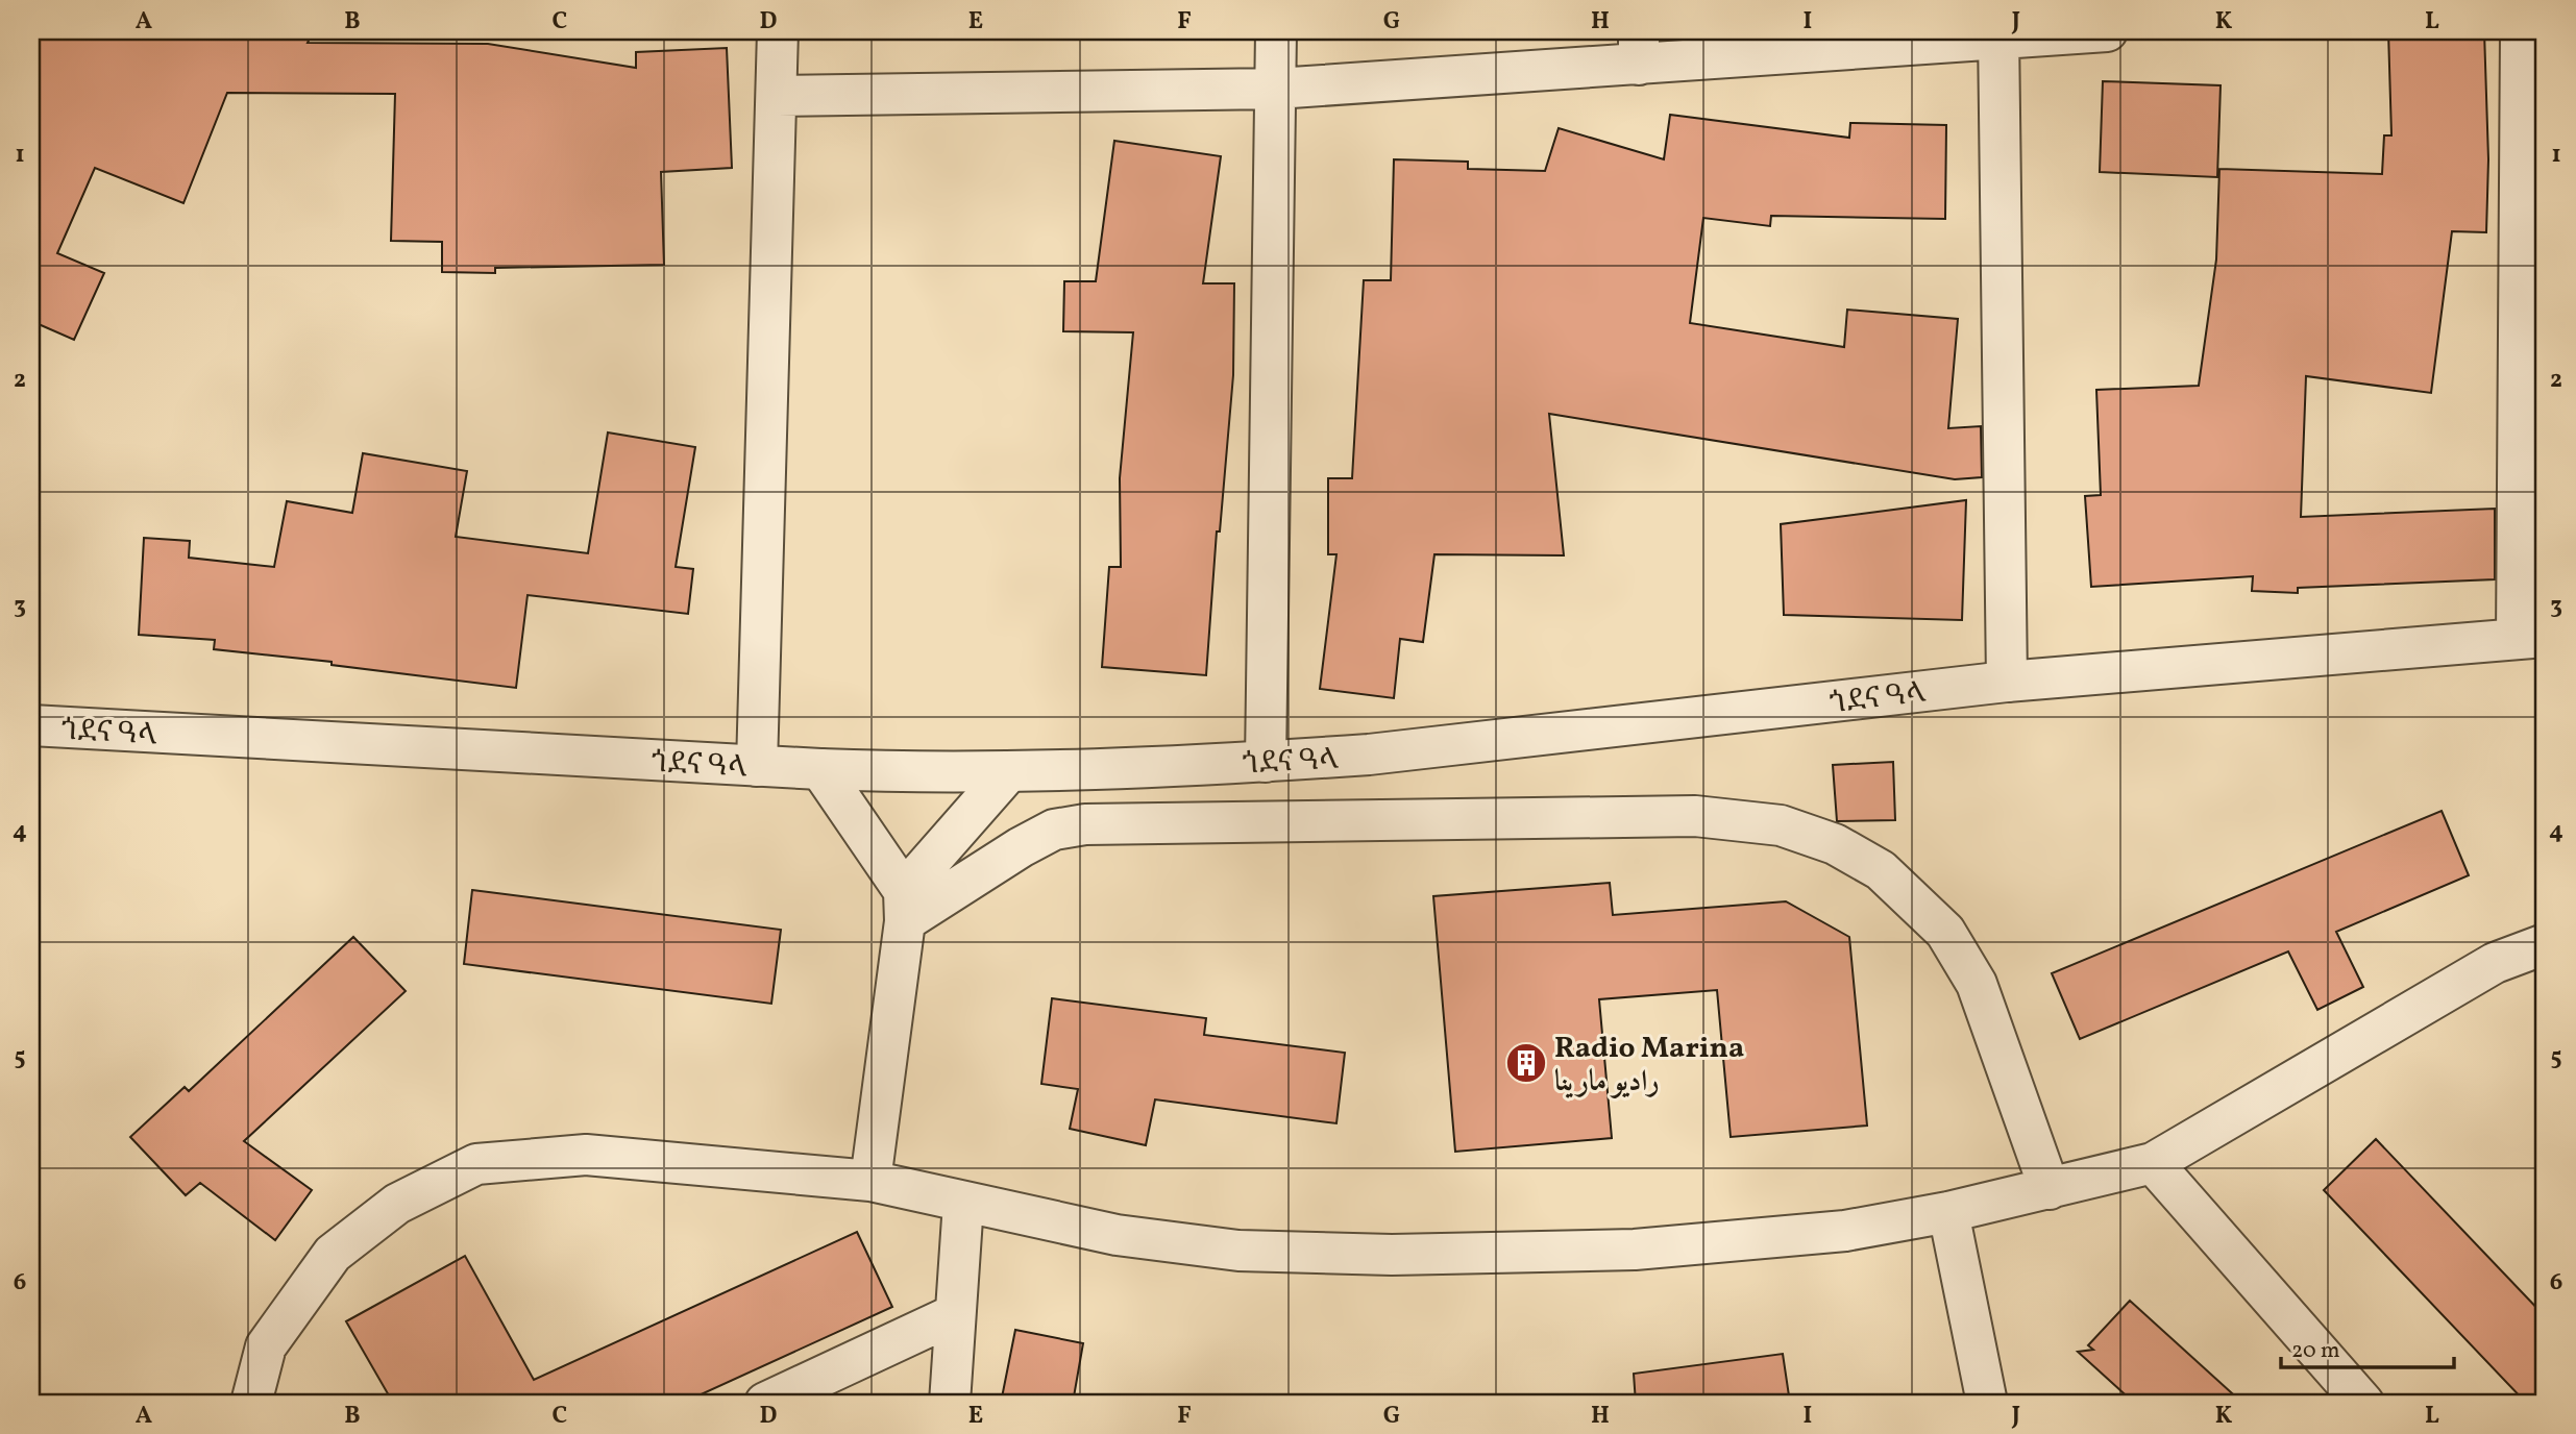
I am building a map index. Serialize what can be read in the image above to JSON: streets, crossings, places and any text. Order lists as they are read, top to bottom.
{
  "streets": {
    "street": ["ጎደና ዓላ"]
  },
  "places": {
    "building": ["Radio Marina راديو مارينا"]
  },
  "scale_bar": "20 m",
  "grid": {
    "columns": [
      "A",
      "B",
      "C",
      "D",
      "E",
      "F",
      "G",
      "H",
      "I",
      "J",
      "K",
      "L"
    ],
    "rows": [
      "1",
      "2",
      "3",
      "4",
      "5",
      "6"
    ]
  }
}
